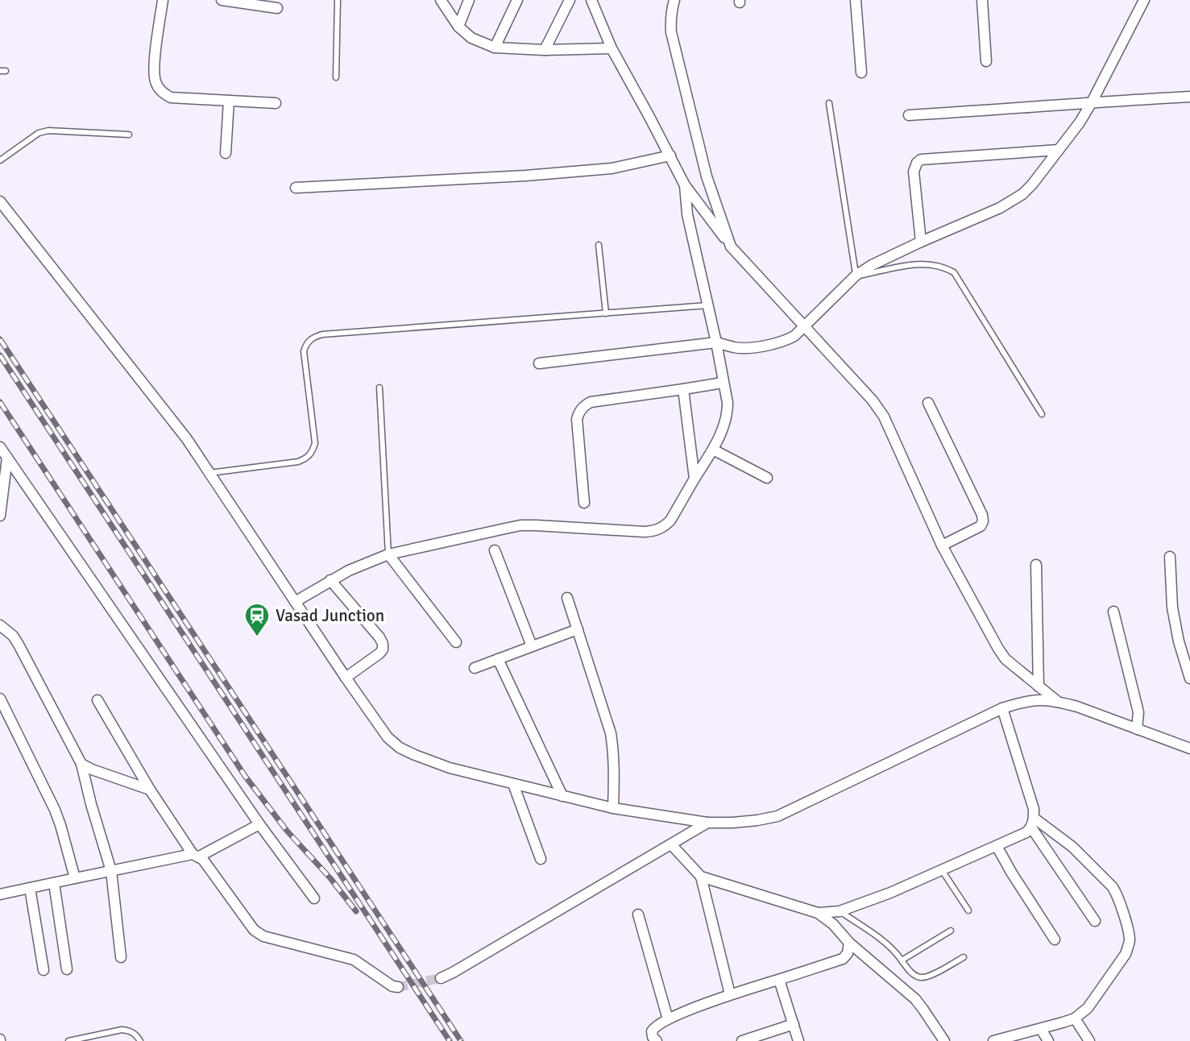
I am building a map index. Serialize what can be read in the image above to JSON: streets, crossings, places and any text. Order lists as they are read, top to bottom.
{
  "places": {
    "station": ["Vasad Junction"]
  }
}
